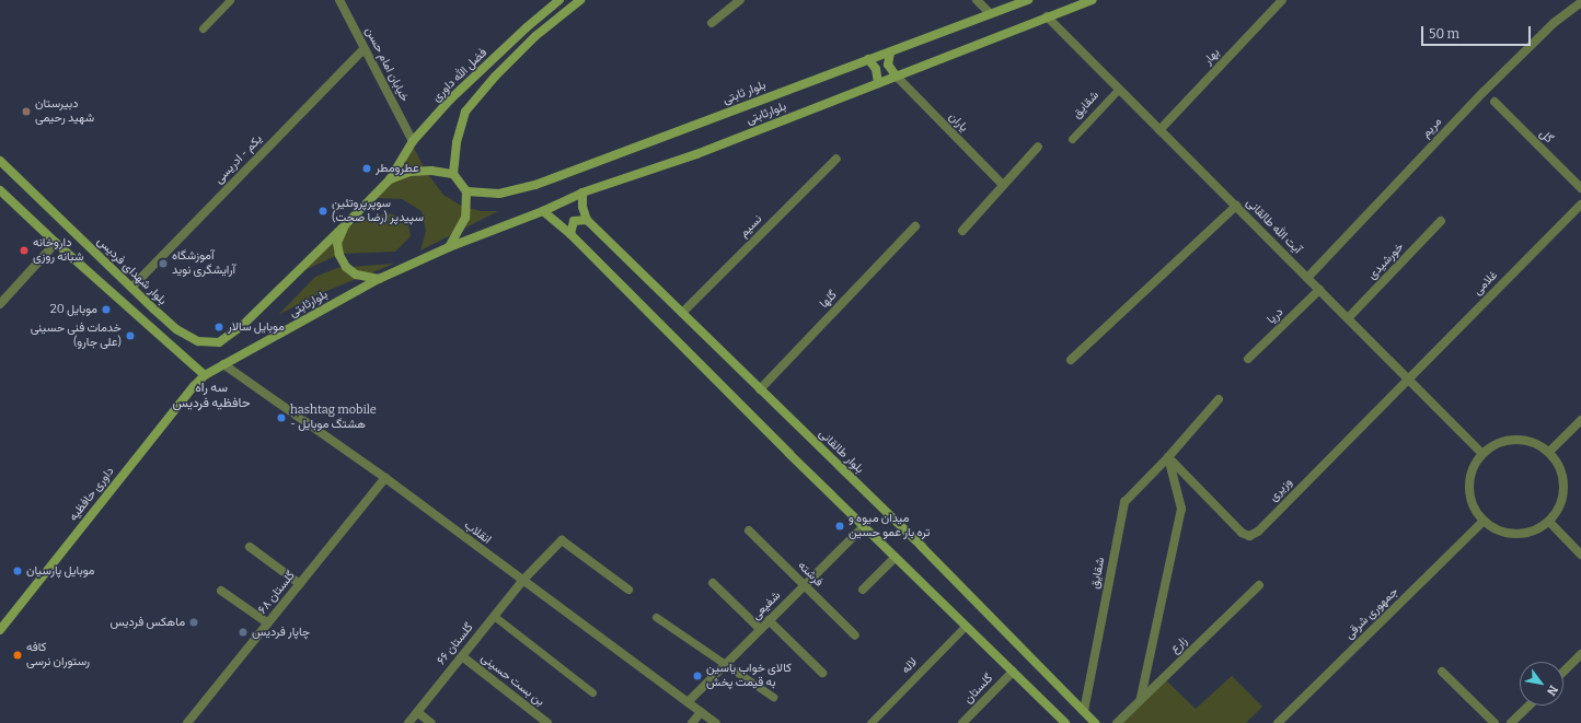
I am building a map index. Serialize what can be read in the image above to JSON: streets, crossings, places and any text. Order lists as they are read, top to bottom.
{
  "streets": {
    "main road": [
      "فضل الله داوری",
      "بلوار ثابتی",
      "بلوارثابتی",
      "بلوار شهدای فردیس",
      "بلوار طالقانی",
      "داوری حافظیه"
    ],
    "street": [
      "بهار",
      "خیابان امام حسن",
      "شقایق",
      "یاران",
      "مریم",
      "گل",
      "یکم - ادریسی",
      "نسیم",
      "آیت الله طالقانی",
      "خورشیدی",
      "غلامی",
      "گلها",
      "دریا",
      "وزیری",
      "انقلاب",
      "فرشته",
      "گلستان ۶۸",
      "شفیعی",
      "جمهوری شرقی",
      "گلستان ۶۶",
      "زارع",
      "بن بست حسینی",
      "گلستان"
    ],
    "lane": ["لاله"]
  },
  "crossings": [
    ["بهار", "آیت الله طالقانی"],
    ["خیابان امام حسن", "فضل الله داوری"],
    ["خیابان امام حسن", "یکم - ادریسی"],
    ["فضل الله داوری", "بلوار ثابتی"],
    ["فضل الله داوری", "بلوارثابتی"],
    ["فضل الله داوری", "بلوار شهدای فردیس"],
    ["بلوار ثابتی", "بلوارثابتی"],
    ["بلوار ثابتی", "بلوار شهدای فردیس"],
    ["شقایق", "آیت الله طالقانی"],
    ["شقایق", "بلوار طالقانی"],
    ["شقایق", "وزیری"],
    ["بلوارثابتی", "یاران"],
    ["بلوارثابتی", "آیت الله طالقانی"],
    ["بلوارثابتی", "بلوار شهدای فردیس"],
    ["بلوارثابتی", "داوری حافظیه"],
    ["بلوارثابتی", "انقلاب"],
    ["مریم", "آیت الله طالقانی"],
    ["یکم - ادریسی", "بلوار شهدای فردیس"],
    ["نسیم", "بلوار طالقانی"],
    ["آیت الله طالقانی", "خورشیدی"],
    ["آیت الله طالقانی", "غلامی"],
    ["آیت الله طالقانی", "دریا"],
    ["آیت الله طالقانی", "وزیری"],
    ["آیت الله طالقانی", "جمهوری شرقی"],
    ["غلامی", "وزیری"],
    ["گلها", "بلوار طالقانی"],
    ["انقلاب", "گلستان ۶۸"],
    ["انقلاب", "شفیعی"],
    ["انقلاب", "گلستان ۶۶"],
    ["فرشته", "شفیعی"],
    ["گلستان ۶۶", "بن بست حسینی"]
  ],
  "districts": ["سه راه حافظیه فردیس"],
  "places": [
    "دبیرستان شهید رحیمی",
    "عطرومطر",
    "سوپرپروتئین سپیدپر (رضا صحت)",
    "داروخانه شبانه روزی",
    "آموزشگاه آرایشگری نوید",
    "موبایل 20",
    "موبایل سالار",
    "خدمات فنی حسینی (علی جارو)",
    "hashtag mobile - هشتگ موبایل",
    "میدان میوه و تره بار عمو حسین",
    "موبایل پارسیان",
    "ماهکس فردیس",
    "چاپار فردیس",
    "کافه رستوران نرسی",
    "کالای خواب یاسین به قیمت پخش"
  ],
  "scale_bar": "50 m",
  "north": "bottom right"
}
